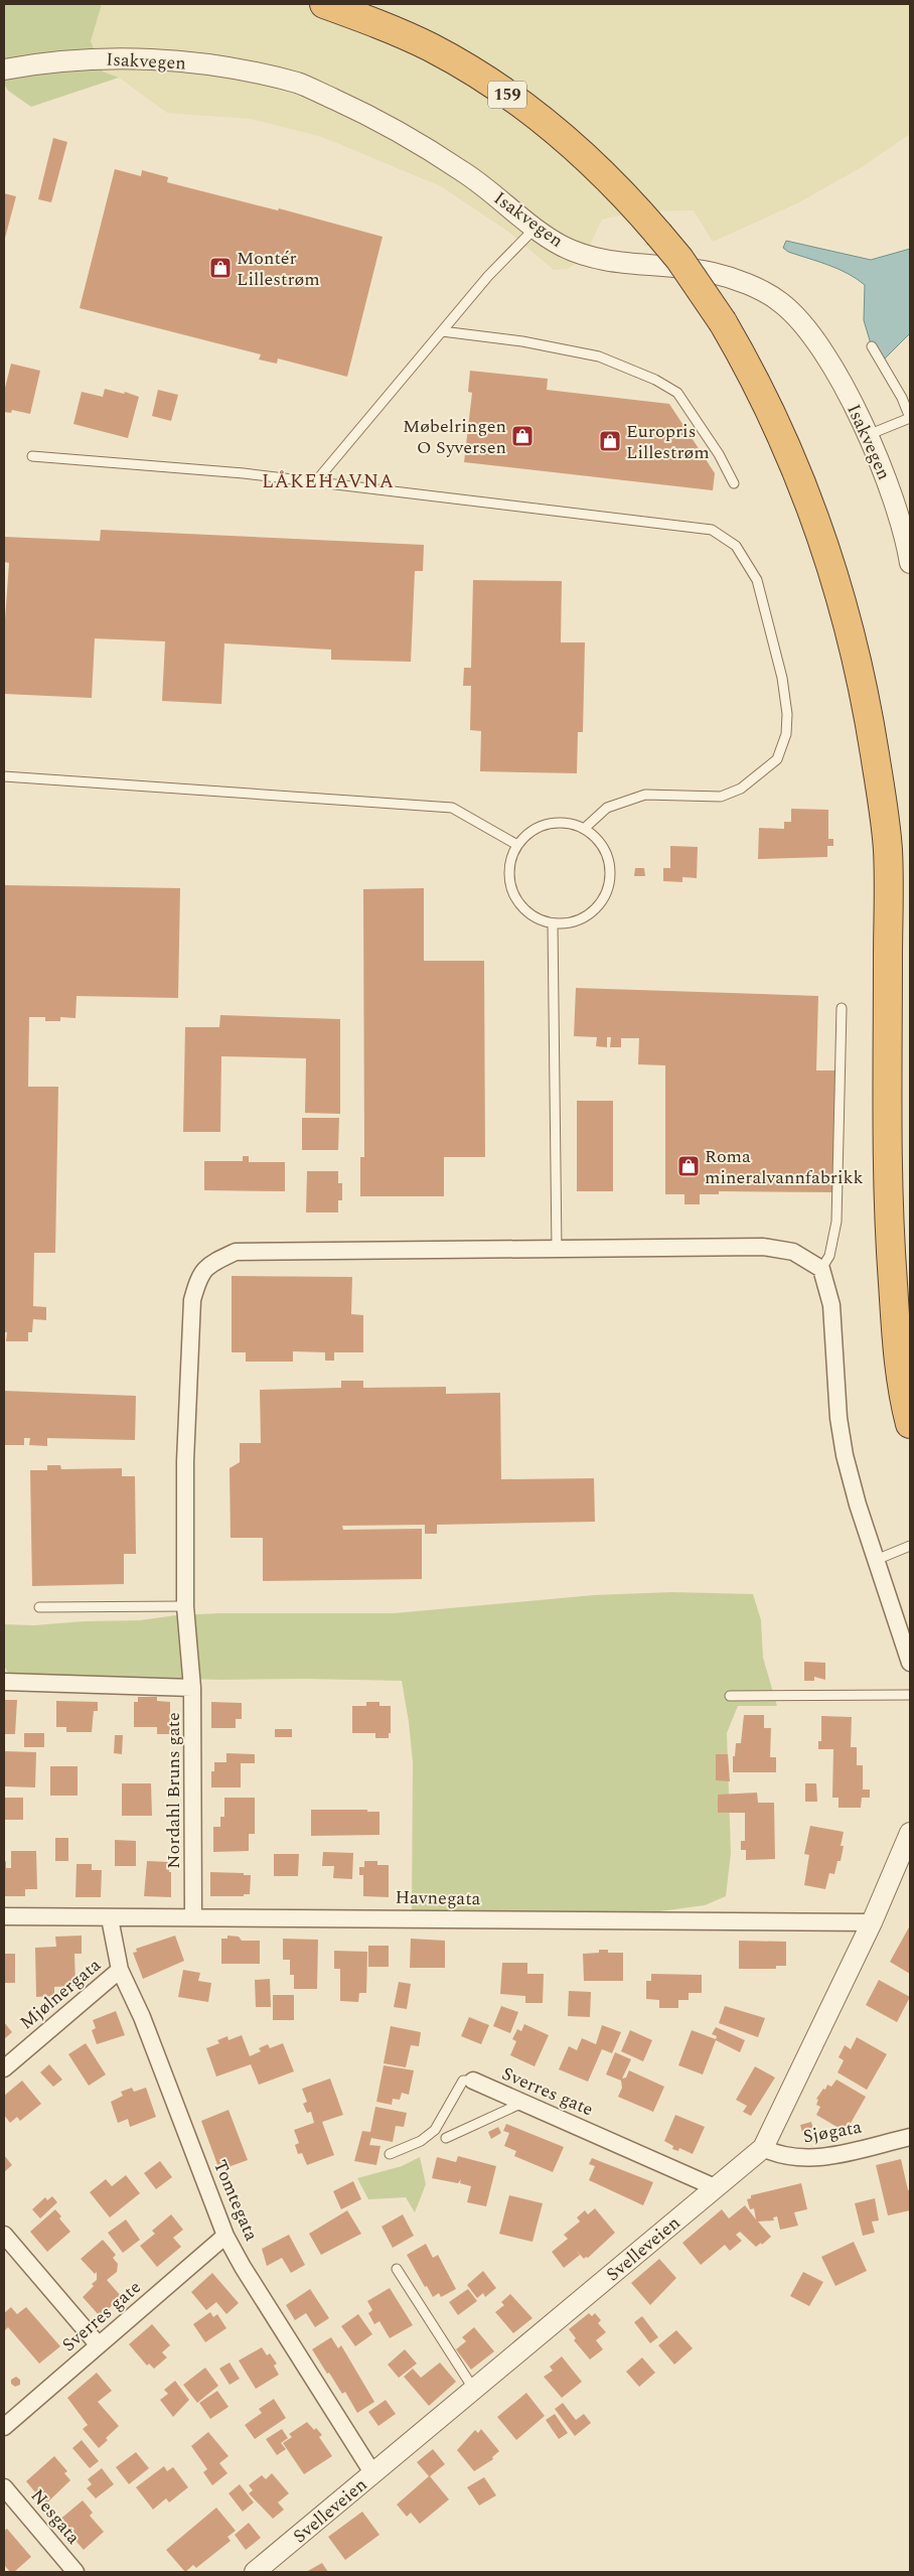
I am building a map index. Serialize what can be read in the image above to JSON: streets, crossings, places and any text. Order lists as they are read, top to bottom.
{
  "streets": {
    "highway": ["159"],
    "street": [
      "Isakvegen",
      "Nordahl Bruns gate",
      "Havnegata",
      "Mjølnergata",
      "Sverres gate",
      "Sjøgata",
      "Tomtegata",
      "Svelleveien",
      "Nesgata"
    ]
  },
  "crossings": [
    ["Nordahl Bruns gate", "Havnegata"],
    ["Havnegata", "Tomtegata"],
    ["Havnegata", "Svelleveien"],
    ["Mjølnergata", "Tomtegata"],
    ["Sverres gate", "Tomtegata"],
    ["Sverres gate", "Svelleveien"],
    ["Sjøgata", "Svelleveien"],
    ["Tomtegata", "Svelleveien"]
  ],
  "districts": ["LÅKEHAVNA"],
  "places": {
    "shop": [
      "Montér Lillestrøm",
      "Møbelringen O Syversen",
      "Europris Lillestrøm",
      "Roma mineralvannfabrikk"
    ]
  }
}
